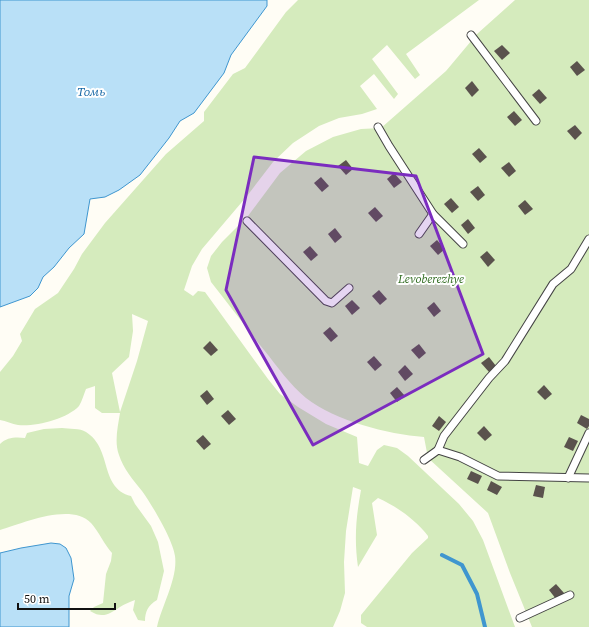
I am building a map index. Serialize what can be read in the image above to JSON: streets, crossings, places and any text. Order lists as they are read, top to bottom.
{
  "water": ["Томь"],
  "parks": ["Levoberezhye"],
  "scale_bar": "50 m"
}
